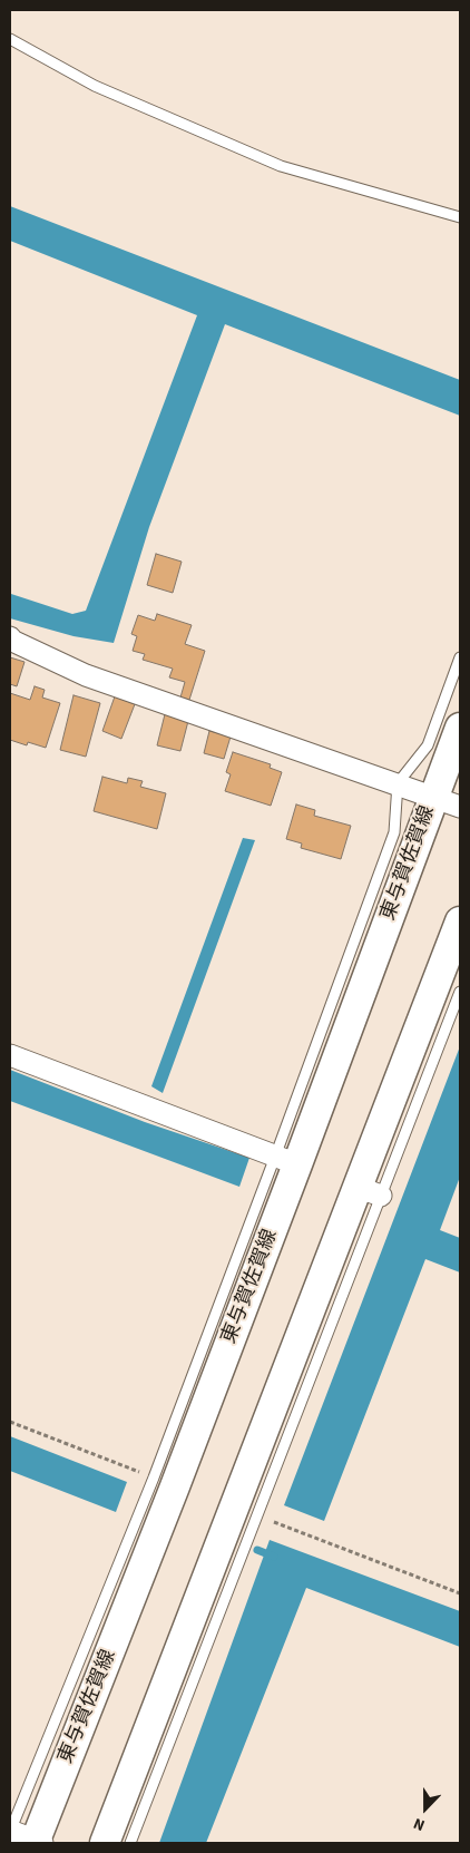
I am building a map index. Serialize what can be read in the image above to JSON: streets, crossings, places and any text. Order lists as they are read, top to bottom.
{
  "streets": {
    "main road": ["東与賀佐賀線"]
  },
  "north": "bottom"
}
